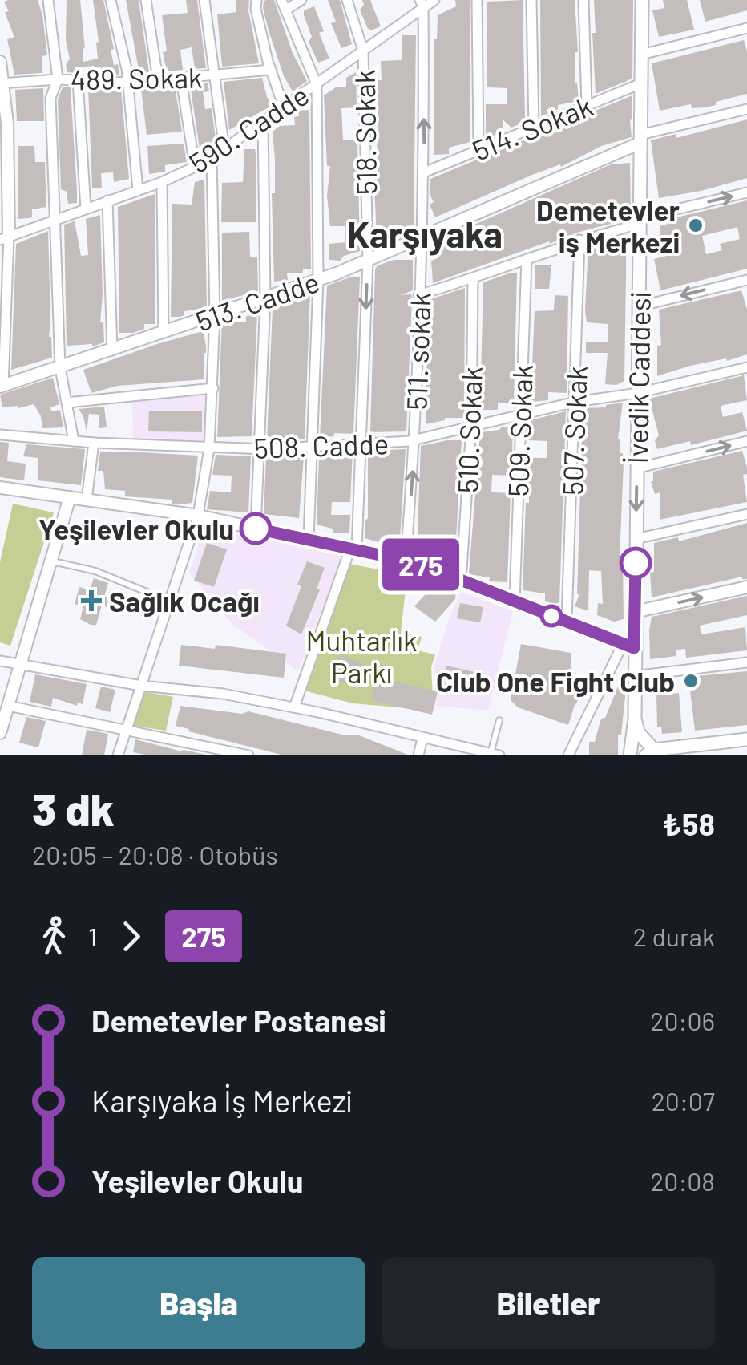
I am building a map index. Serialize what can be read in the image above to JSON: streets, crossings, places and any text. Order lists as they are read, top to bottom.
{
  "streets": {
    "main road": ["İvedik Caddesi"],
    "street": [
      "489. Sokak",
      "514. Sokak",
      "590. Cadde",
      "518. Sokak",
      "513. Cadde",
      "511. sokak",
      "510. Sokak",
      "509. Sokak",
      "507. Sokak",
      "508. Cadde"
    ]
  },
  "crossings": [
    ["514. Sokak", "İvedik Caddesi"],
    ["590. Cadde", "518. Sokak"],
    ["518. Sokak", "513. Cadde"],
    ["518. Sokak", "508. Cadde"],
    ["513. Cadde", "511. sokak"],
    ["513. Cadde", "İvedik Caddesi"],
    ["511. sokak", "508. Cadde"],
    ["İvedik Caddesi", "508. Cadde"],
    ["510. Sokak", "508. Cadde"],
    ["509. Sokak", "508. Cadde"],
    ["507. Sokak", "508. Cadde"]
  ],
  "one_way": ["511. sokak"],
  "districts": ["Karşıyaka"],
  "parks": ["Muhtarlık Parkı"],
  "places": {
    "other": ["Demetevler iş Merkezi", "Yeşilevler Okulu", "Club One Fight Club"],
    "health": ["Sağlık Ocağı"]
  },
  "lines": ["bus line 275"],
  "page": {
    "on_map": "275",
    "heading": ["3 dk", "20:05 – 20:08 · Otobüs", "₺58"],
    "legs": ["1", "275", "2 durak"],
    "list": [
      {
        "name": "Demetevler Postanesi",
        "value": "20:06"
      },
      {
        "name": "Karşıyaka İş Merkezi",
        "value": "20:07"
      },
      {
        "name": "Yeşilevler Okulu",
        "value": "20:08"
      }
    ],
    "buttons": ["Başla", "Biletler"]
  }
}
